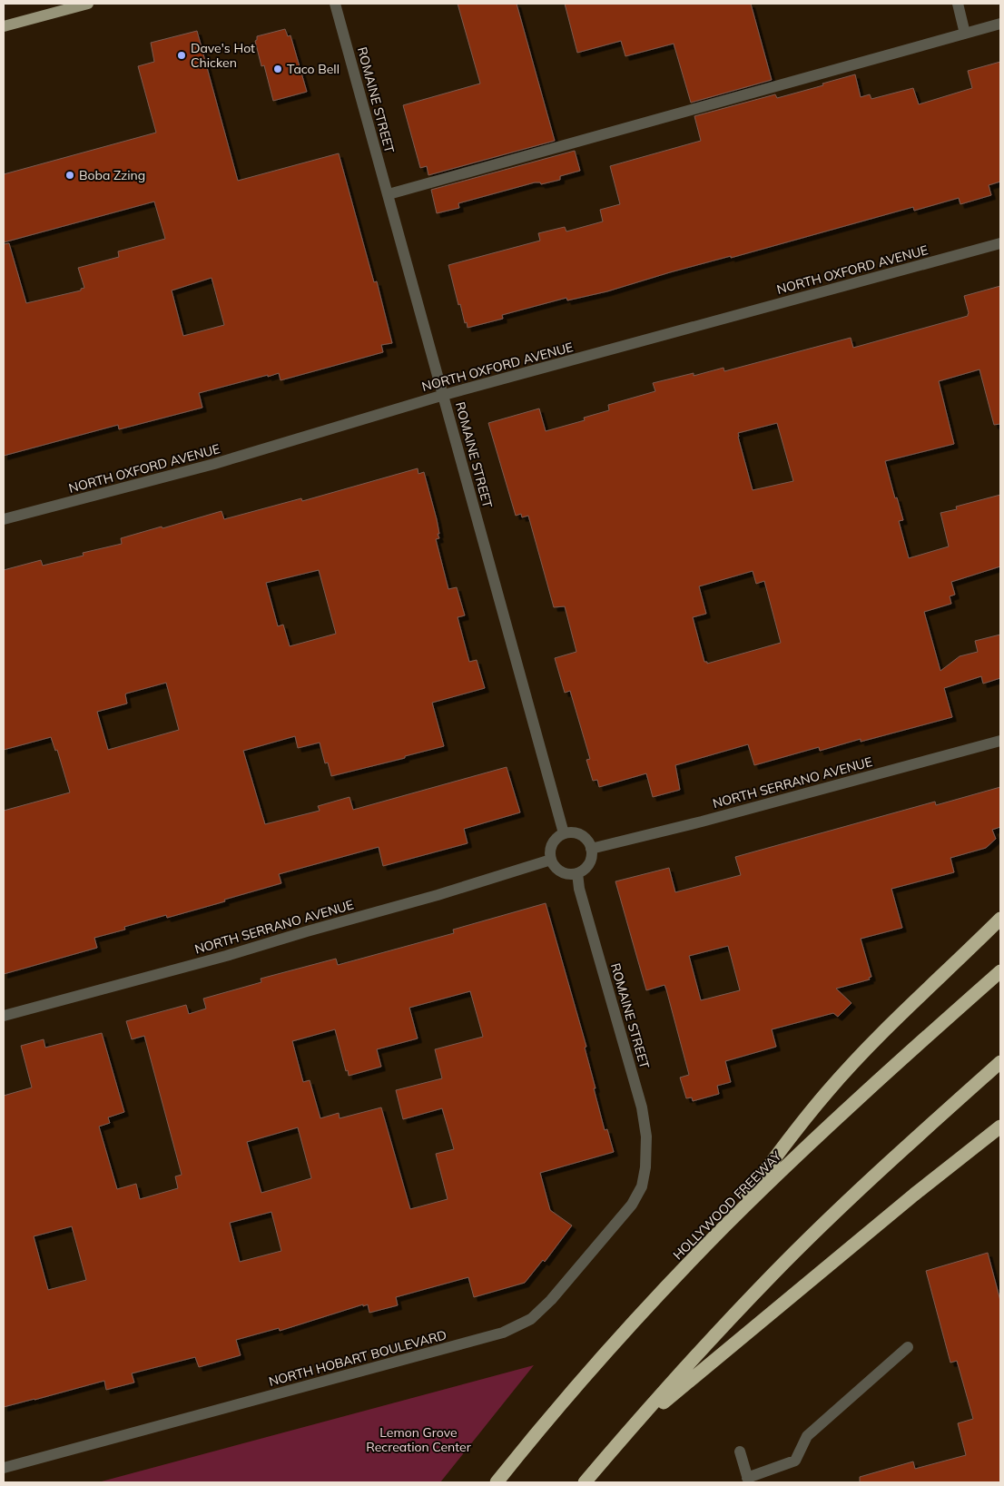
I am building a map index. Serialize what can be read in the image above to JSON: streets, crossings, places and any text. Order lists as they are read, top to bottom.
{
  "streets": {
    "highway": ["HOLLYWOOD FREEWAY"],
    "street": [
      "ROMAINE STREET",
      "NORTH OXFORD AVENUE",
      "NORTH SERRANO AVENUE",
      "NORTH HOBART BOULEVARD"
    ]
  },
  "crossings": [
    ["ROMAINE STREET", "NORTH OXFORD AVENUE"],
    ["ROMAINE STREET", "NORTH SERRANO AVENUE"],
    ["ROMAINE STREET", "NORTH HOBART BOULEVARD"]
  ],
  "parks": ["Lemon Grove Recreation Center"],
  "places": ["Dave's Hot Chicken", "Taco Bell", "Boba Zzing"]
}
